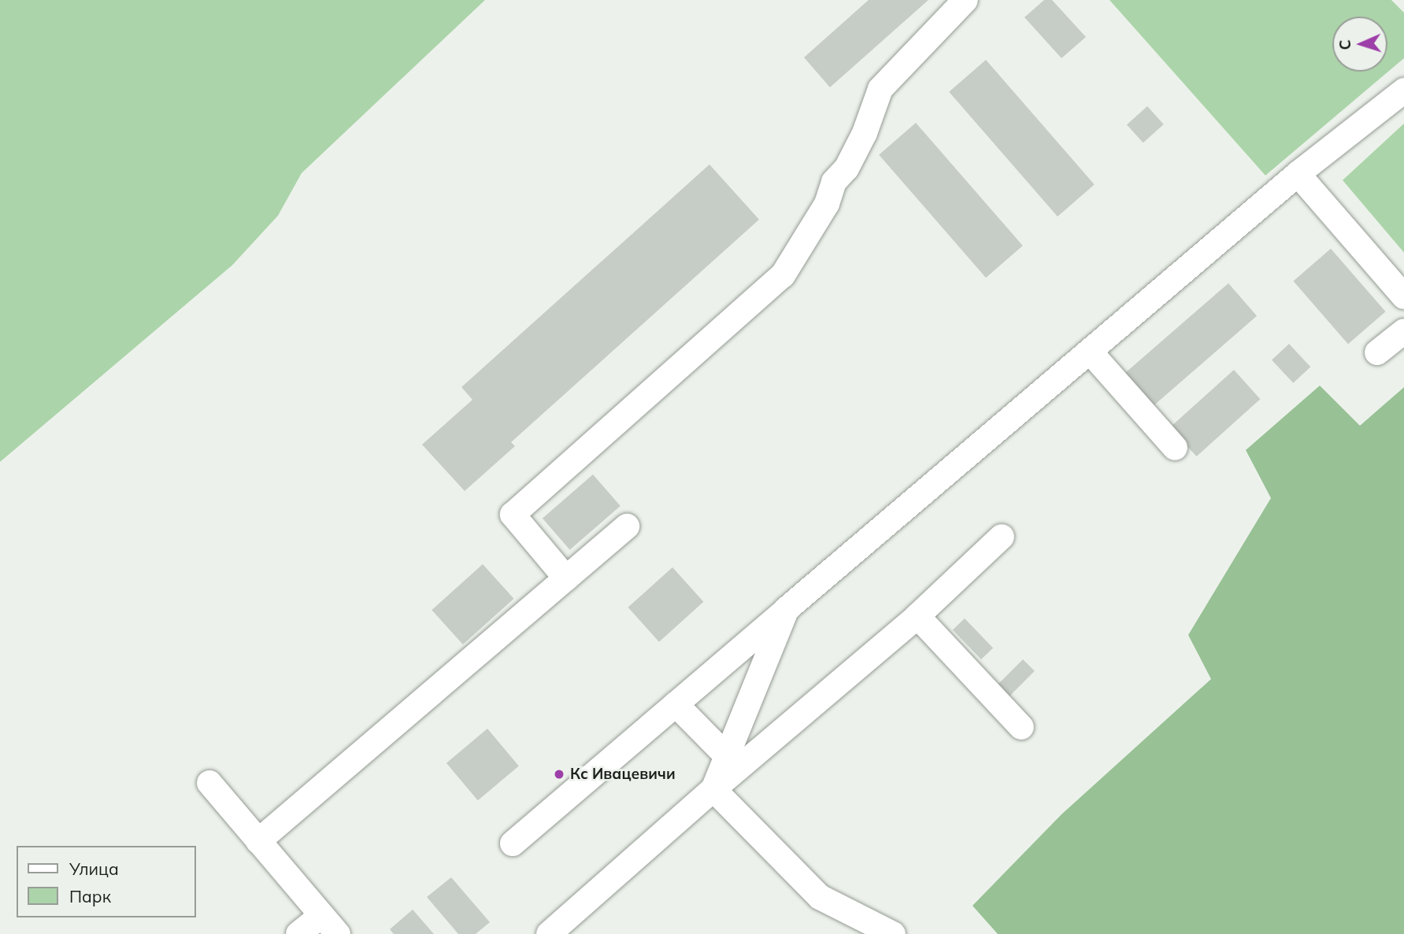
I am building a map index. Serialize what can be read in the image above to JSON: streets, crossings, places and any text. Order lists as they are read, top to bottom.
{
  "places": ["Кс Ивацевичи"],
  "legend": ["Улица", "Парк"],
  "north": "left"
}
